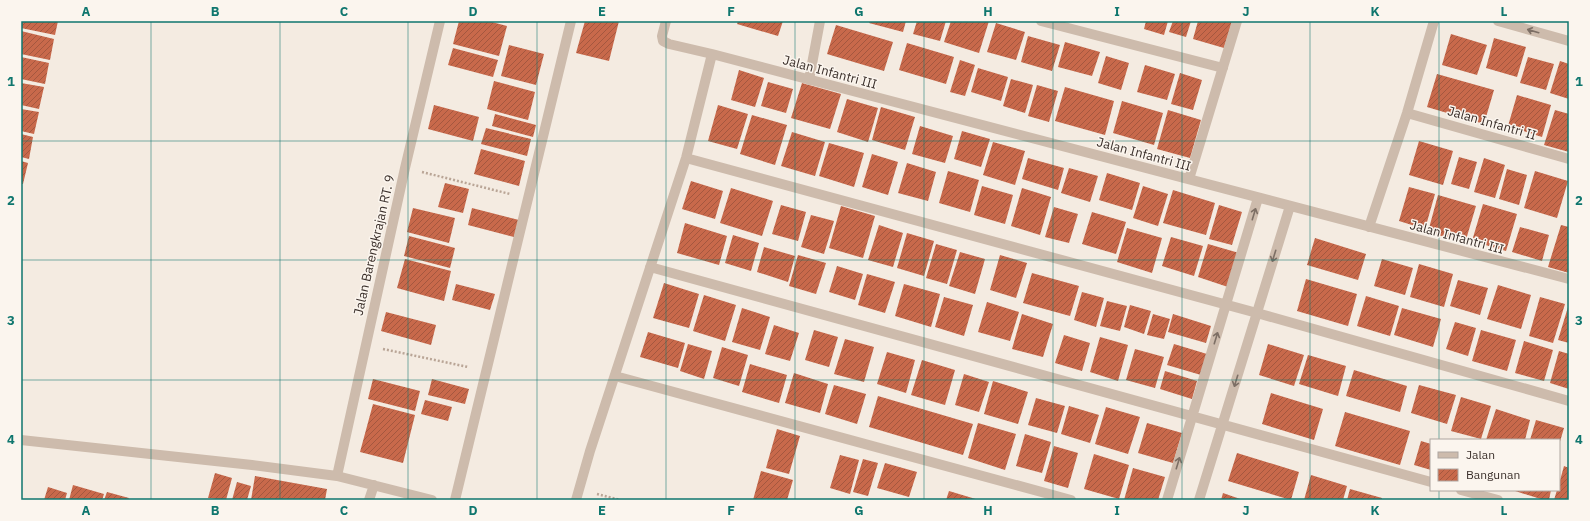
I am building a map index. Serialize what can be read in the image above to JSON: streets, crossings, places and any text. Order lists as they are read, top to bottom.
{
  "streets": {
    "street": ["Jalan Infantri III", "Jalan Infantri II", "Jalan Barengkrajan RT. 9"]
  },
  "legend": ["Jalan", "Bangunan"],
  "grid": {
    "columns": [
      "A",
      "B",
      "C",
      "D",
      "E",
      "F",
      "G",
      "H",
      "I",
      "J",
      "K",
      "L"
    ],
    "rows": [
      "1",
      "2",
      "3",
      "4"
    ]
  }
}
